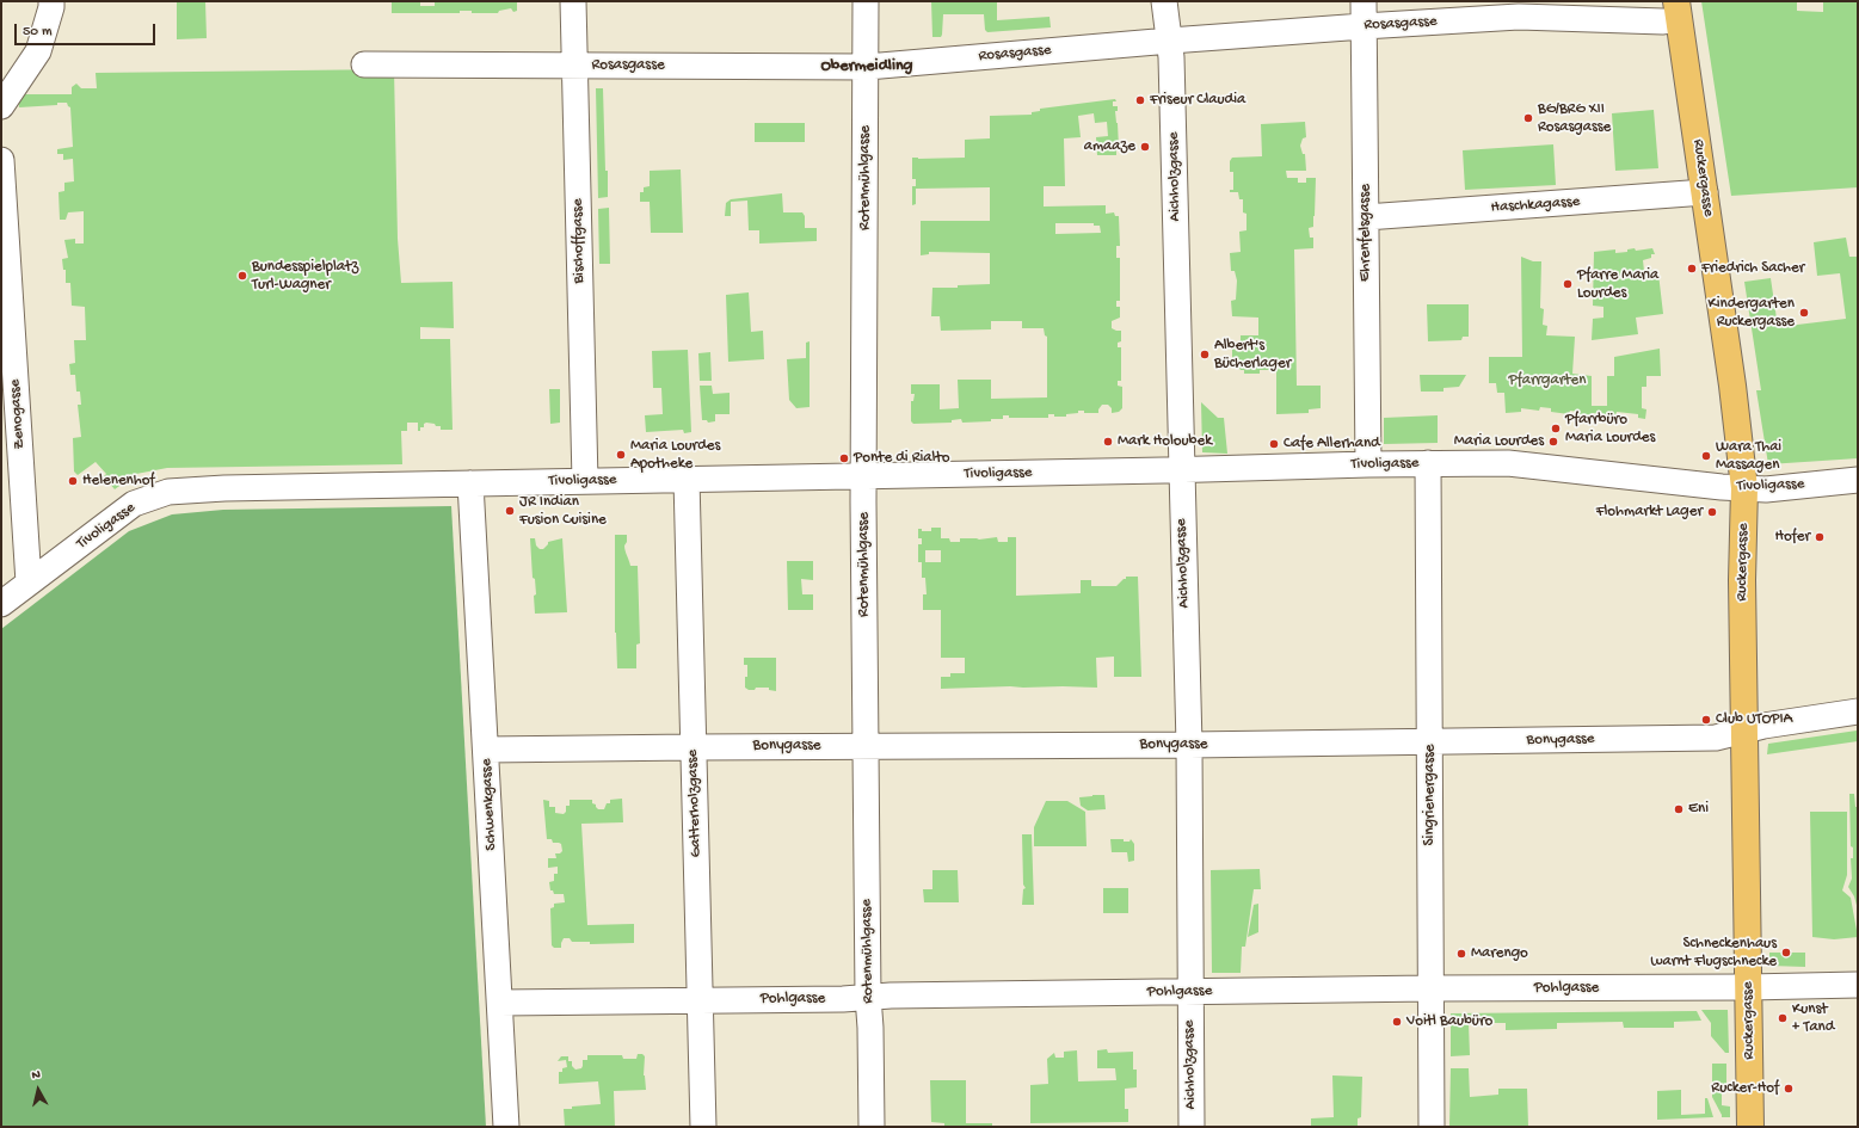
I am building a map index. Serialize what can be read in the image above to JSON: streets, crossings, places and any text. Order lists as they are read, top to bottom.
{
  "streets": {
    "main road": ["Ruckergasse"],
    "street": [
      "Rosasgasse",
      "Aichholzgasse",
      "Rotenmühlgasse",
      "Haschkagasse",
      "Ehrenfelsgasse",
      "Bischoffgasse",
      "Zenogasse",
      "Tivoligasse",
      "Bonygasse",
      "Singrienergasse",
      "Gatterholzgasse",
      "Schwenkgasse",
      "Pohlgasse"
    ]
  },
  "crossings": [
    ["Rosasgasse", "Aichholzgasse"],
    ["Rosasgasse", "Rotenmühlgasse"],
    ["Rosasgasse", "Ruckergasse"],
    ["Rosasgasse", "Ehrenfelsgasse"],
    ["Rosasgasse", "Bischoffgasse"],
    ["Aichholzgasse", "Tivoligasse"],
    ["Aichholzgasse", "Bonygasse"],
    ["Aichholzgasse", "Pohlgasse"],
    ["Rotenmühlgasse", "Tivoligasse"],
    ["Rotenmühlgasse", "Bonygasse"],
    ["Rotenmühlgasse", "Pohlgasse"],
    ["Ruckergasse", "Haschkagasse"],
    ["Ruckergasse", "Tivoligasse"],
    ["Ruckergasse", "Bonygasse"],
    ["Ruckergasse", "Pohlgasse"],
    ["Haschkagasse", "Ehrenfelsgasse"],
    ["Ehrenfelsgasse", "Tivoligasse"],
    ["Bischoffgasse", "Tivoligasse"],
    ["Zenogasse", "Tivoligasse"],
    ["Tivoligasse", "Singrienergasse"],
    ["Tivoligasse", "Gatterholzgasse"],
    ["Tivoligasse", "Schwenkgasse"],
    ["Bonygasse", "Singrienergasse"],
    ["Bonygasse", "Gatterholzgasse"],
    ["Bonygasse", "Schwenkgasse"],
    ["Singrienergasse", "Pohlgasse"],
    ["Gatterholzgasse", "Pohlgasse"],
    ["Schwenkgasse", "Pohlgasse"]
  ],
  "districts": ["Obermeidling"],
  "parks": ["Pfarrgarten"],
  "places": [
    "Friseur Claudia",
    "BG/BRG XII Rosasgasse",
    "amaaze",
    "Friedrich Sacher",
    "Bundesspielplatz Turl-Wagner",
    "Pfarre Maria Lourdes",
    "Kindergarten Ruckergasse",
    "Albert's Bücherlager",
    "Pfarrbüro Maria Lourdes",
    "Mark Holoubek",
    "Maria Lourdes",
    "Cafe Allerhand",
    "Maria Lourdes Apotheke",
    "Wara Thai Massagen",
    "Ponte di Rialto",
    "Helenenhof",
    "JR Indian Fusion Cuisine",
    "Flohmarkt Lager",
    "Hofer",
    "Club UTOPIA",
    "Eni",
    "Schneckenhaus warnt Flugschnecke",
    "Marengo",
    "Kunst + Tand",
    "Voitl Baubüro",
    "Rucker-Hof"
  ],
  "scale_bar": "50 m",
  "north": "top"
}
